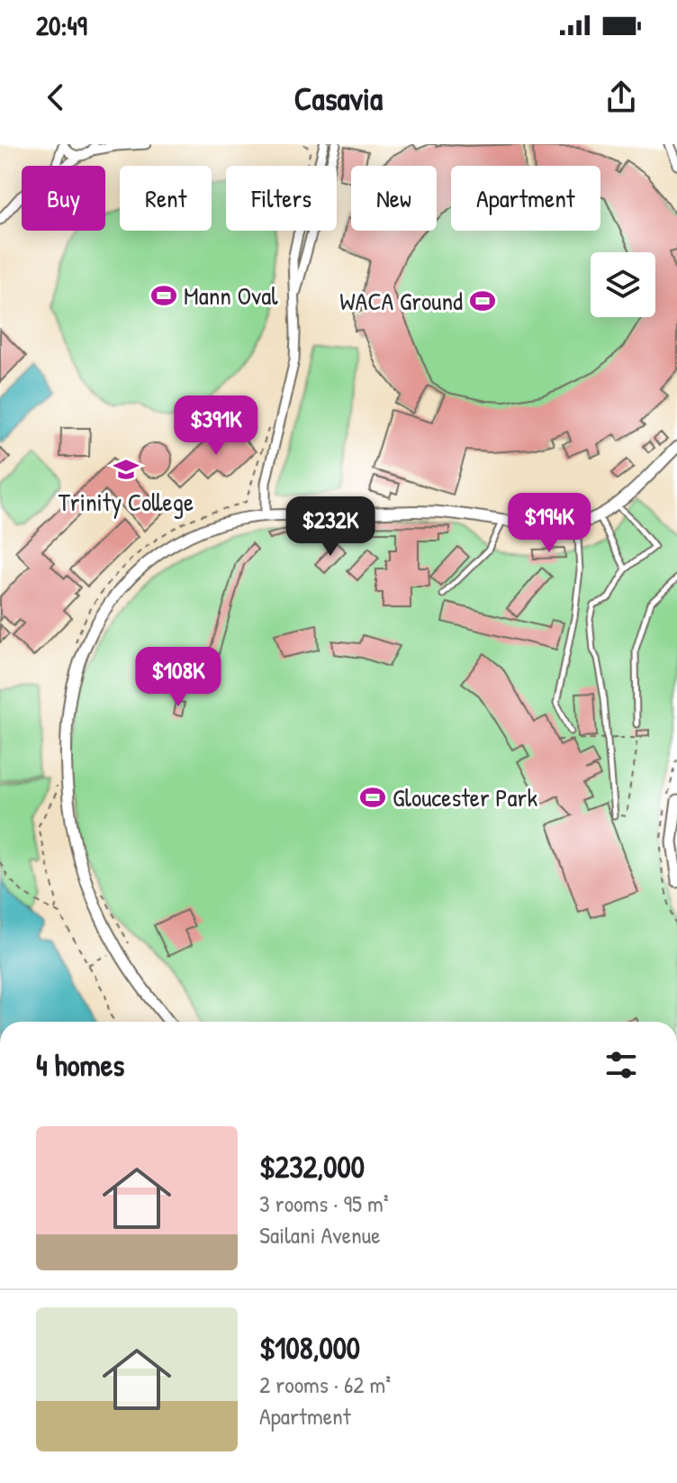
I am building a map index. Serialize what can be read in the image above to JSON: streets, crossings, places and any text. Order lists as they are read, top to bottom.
{
  "places": {
    "sports": ["Mann Oval", "WACA Ground", "Gloucester Park"],
    "school or university": ["Trinity College"]
  },
  "page": {
    "status": "20:49",
    "header": "Casavia",
    "chip": [
      "Buy",
      "Rent",
      "Filters",
      "New",
      "Apartment"
    ],
    "price": [
      "$391K",
      "$194K",
      "$232K",
      "$108K"
    ],
    "heading": "4 homes",
    "list": [
      {
        "name": "$232,000",
        "note": "3 rooms · 95 m² · Sailani Avenue"
      },
      {
        "name": "$108,000",
        "note": "2 rooms · 62 m² · Apartment"
      }
    ]
  }
}
